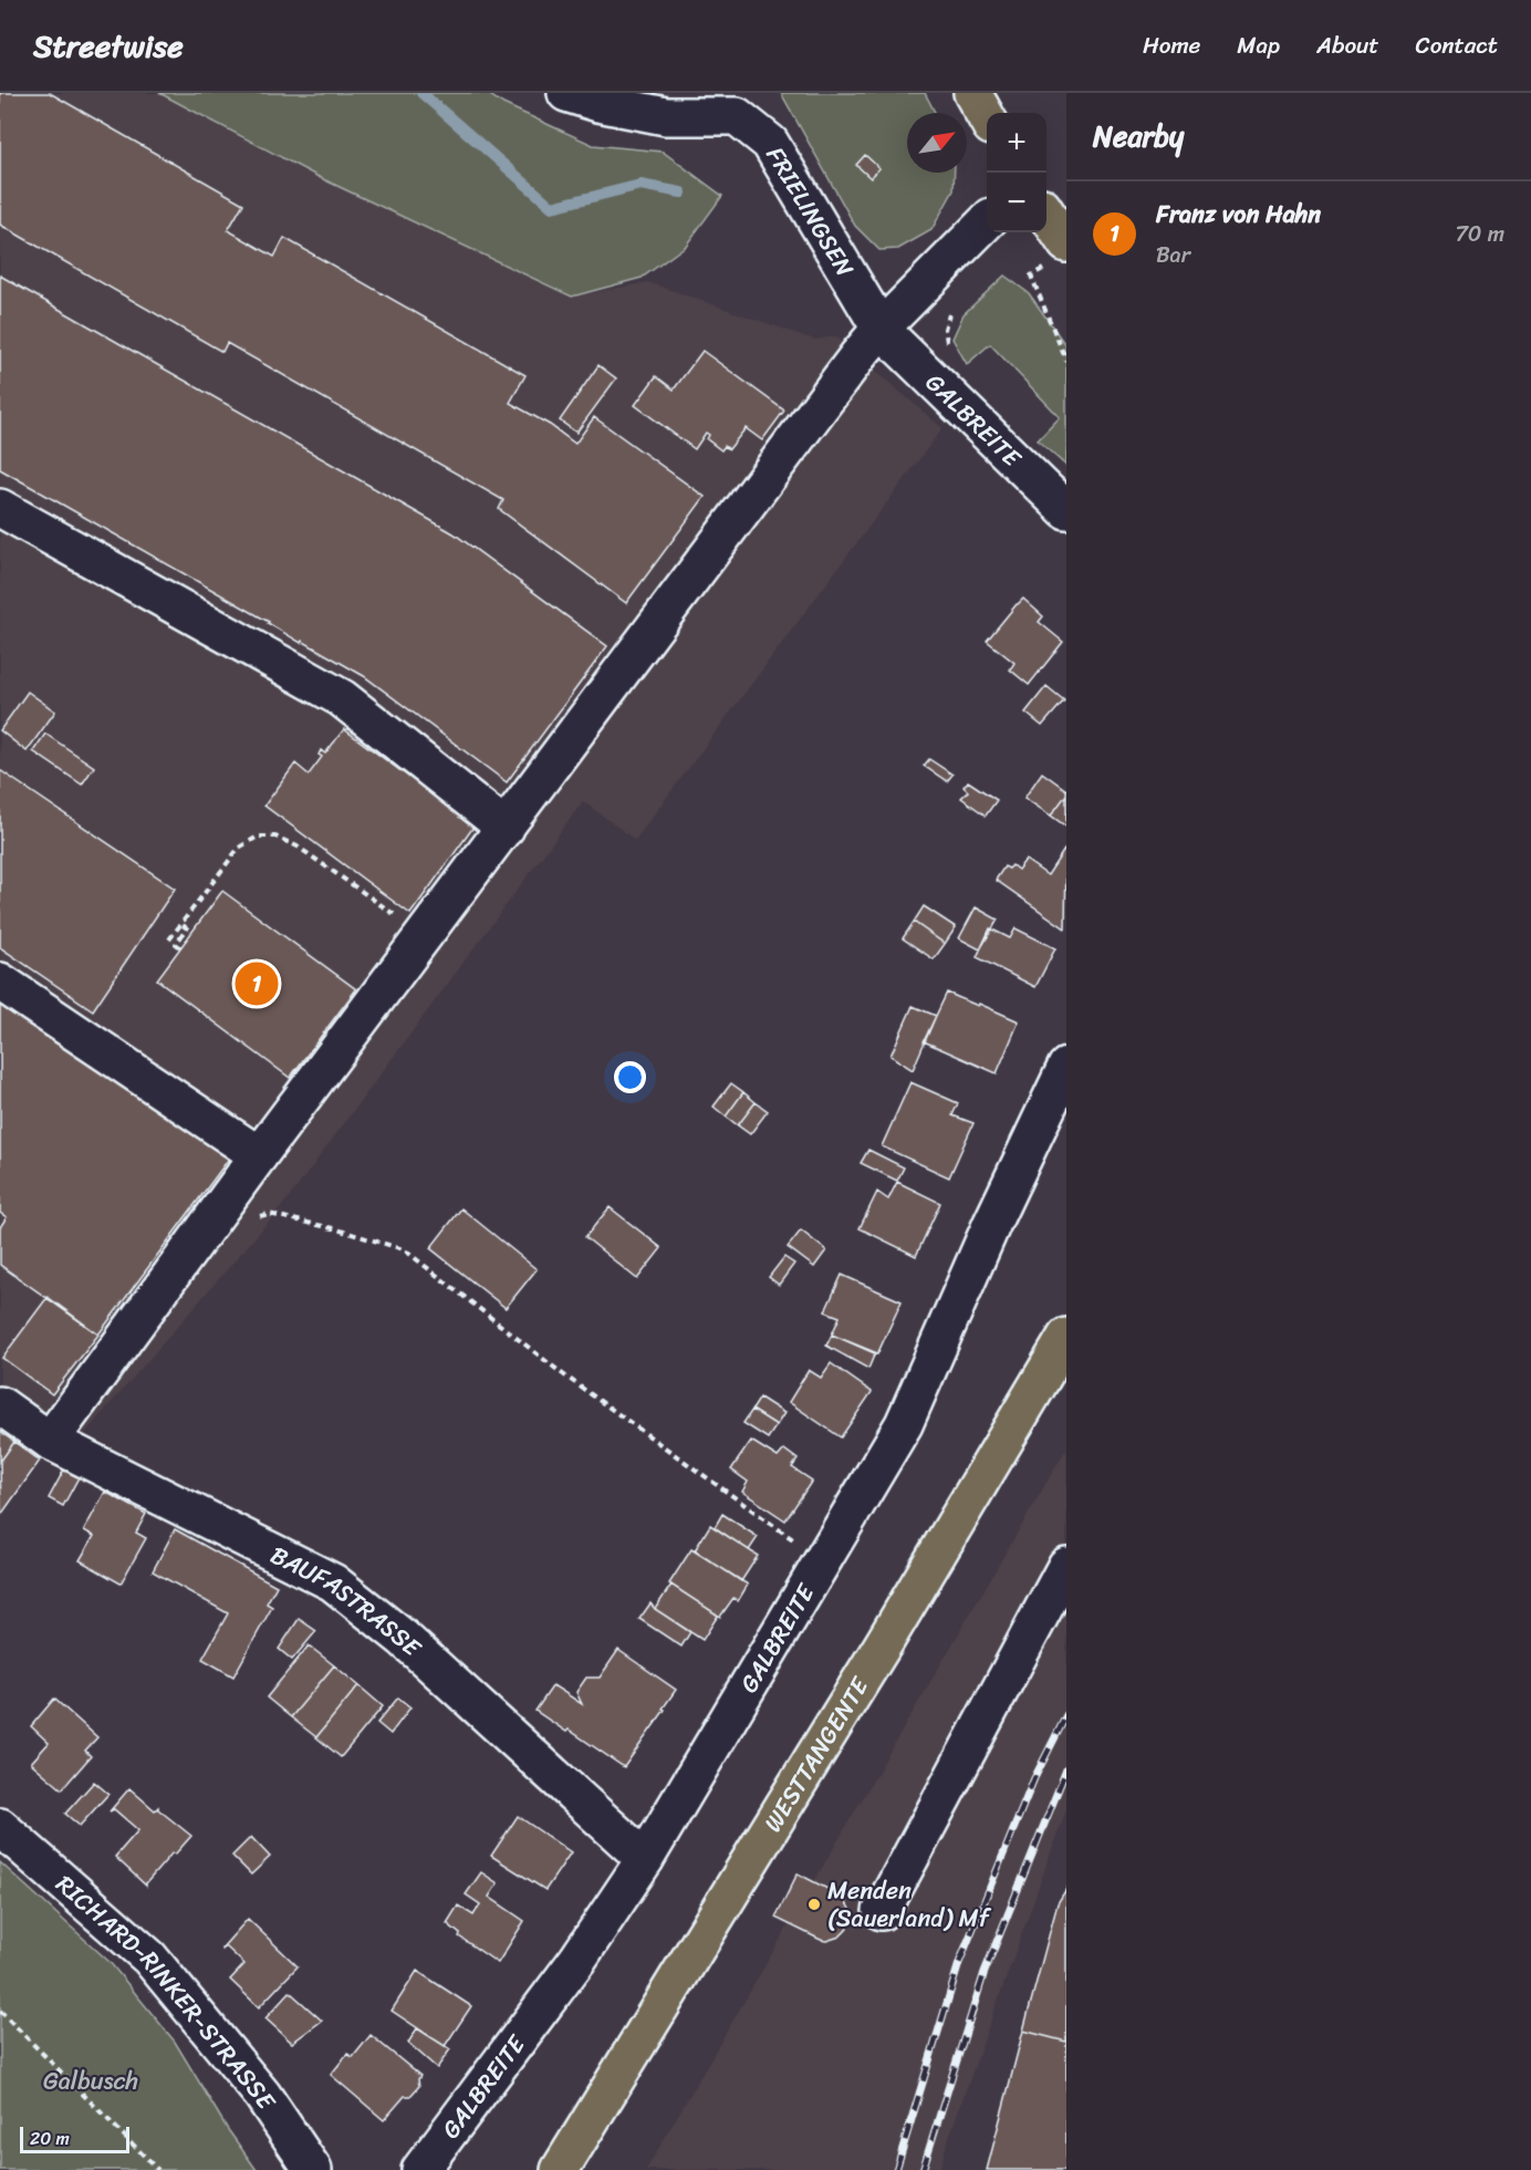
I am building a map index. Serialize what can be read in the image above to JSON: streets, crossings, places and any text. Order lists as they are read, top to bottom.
{
  "streets": {
    "main road": ["WESTTANGENTE"],
    "street": [
      "FRIELINGSEN",
      "GALBREITE",
      "BAUFASTRASSE",
      "RICHARD-RINKER-STRASSE"
    ]
  },
  "crossings": [
    ["FRIELINGSEN", "GALBREITE"],
    ["GALBREITE", "BAUFASTRASSE"]
  ],
  "parks": ["Galbusch"],
  "places": ["Menden (Sauerland) Mf"],
  "scale_bar": "20 m",
  "north": "top right",
  "page": {
    "header": "Streetwise",
    "nav": [
      "Home",
      "Map",
      "About",
      "Contact"
    ],
    "heading": "Nearby",
    "map_buttons": ["+", "−"],
    "list": [
      {
        "mark": "1",
        "name": "Franz von Hahn",
        "note": "Bar",
        "value": "70 m"
      }
    ],
    "pins": "1",
    "scale": "20 m"
  }
}
